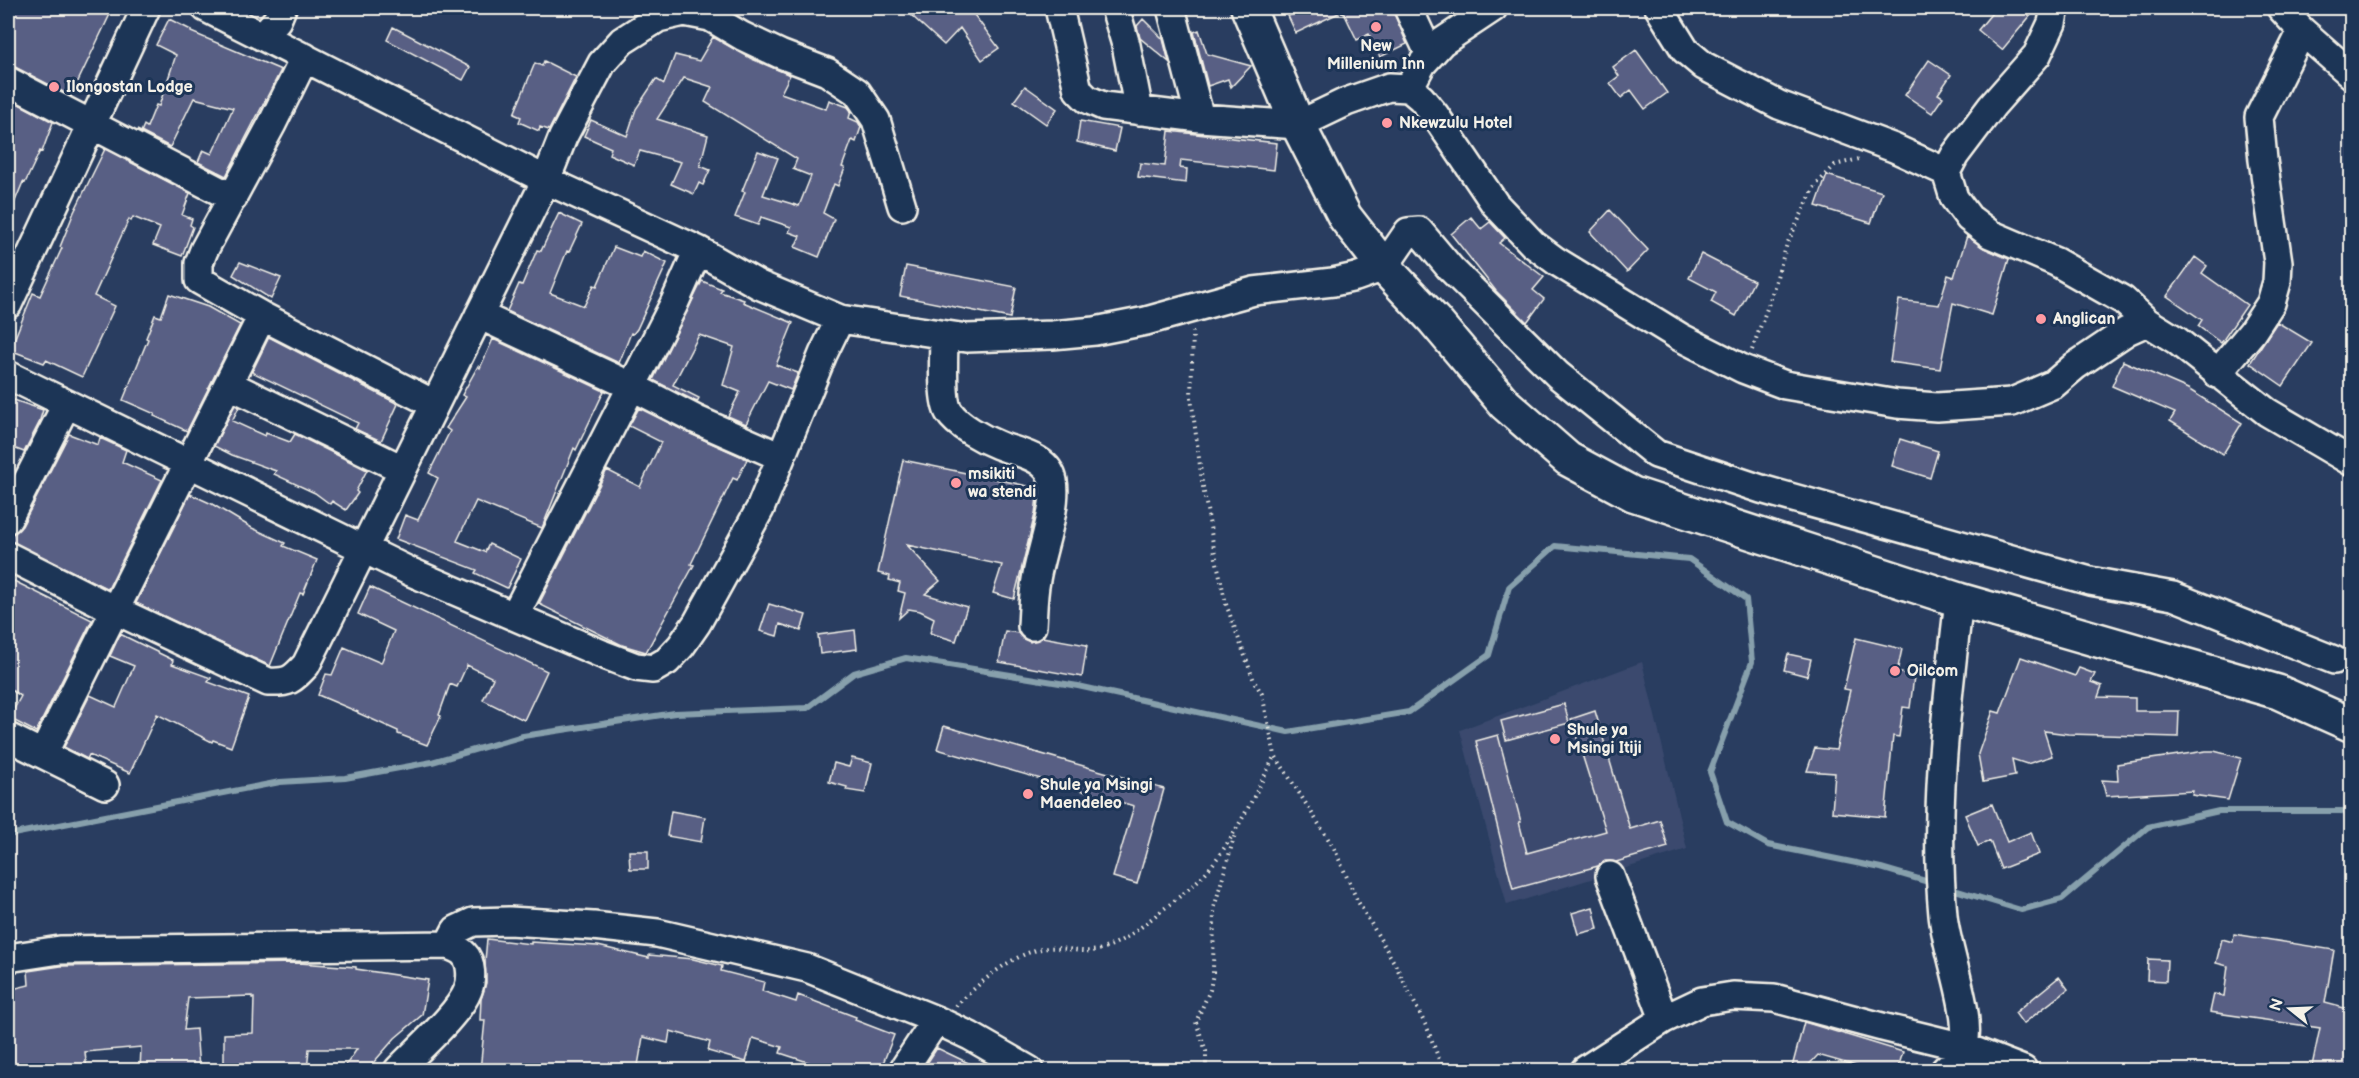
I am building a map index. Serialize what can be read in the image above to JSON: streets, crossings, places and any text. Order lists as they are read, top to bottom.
{
  "places": [
    "New Millenium Inn",
    "Ilongostan Lodge",
    "Nkewzulu Hotel",
    "Anglican",
    "msikiti wa stendi",
    "Oilcom",
    "Shule ya Msingi Itiji",
    "Shule ya Msingi Maendeleo"
  ],
  "north": "left"
}
